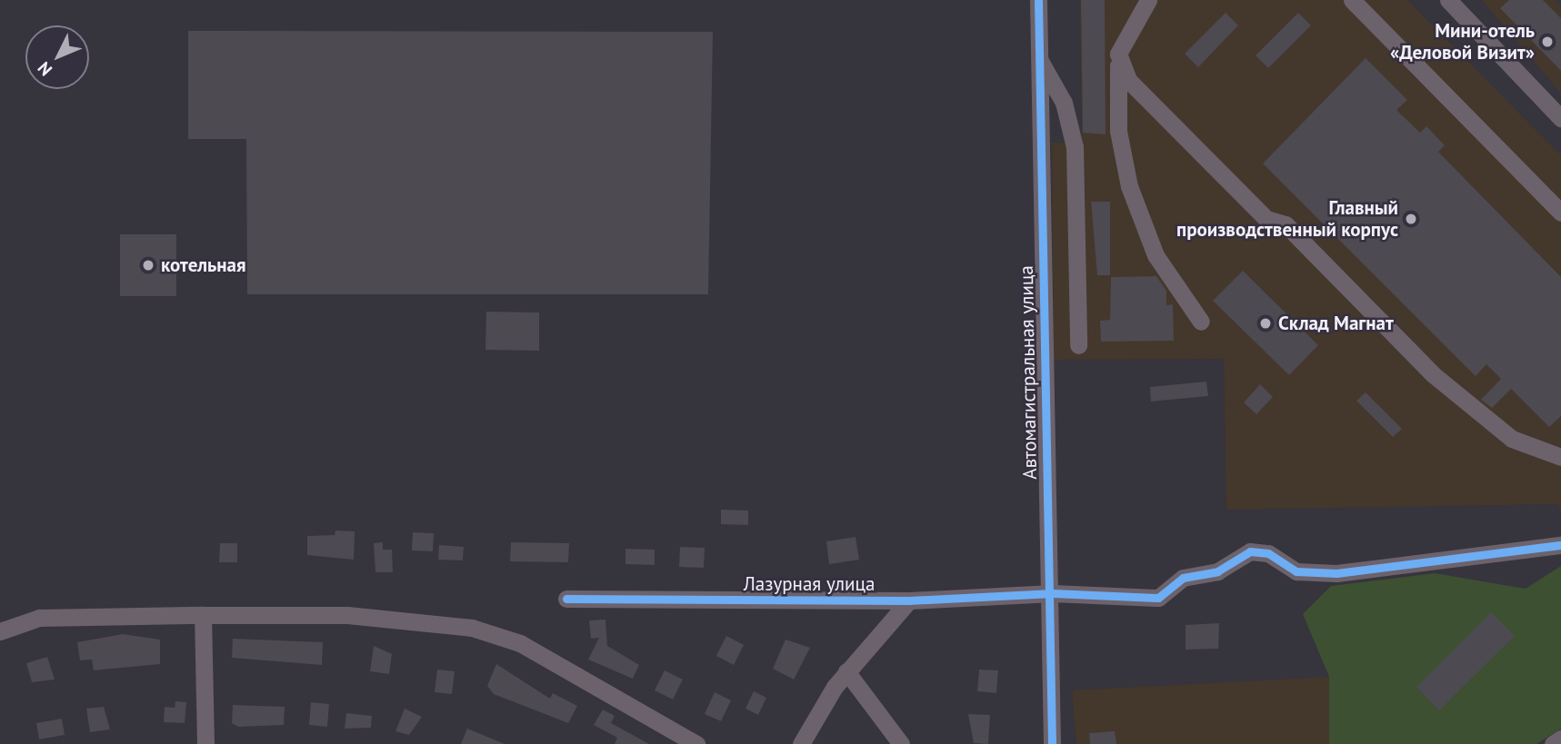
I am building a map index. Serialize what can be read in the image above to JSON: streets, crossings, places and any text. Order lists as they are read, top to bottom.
{
  "streets": {
    "street": ["Автомагистральная улица", "Лазурная улица"]
  },
  "crossings": [
    ["Автомагистральная улица", "Лазурная улица"]
  ],
  "places": [
    "Мини-отель «Деловой Визит»",
    "Главный производственный корпус",
    "котельная",
    "Склад Магнат"
  ],
  "north": "bottom left"
}
